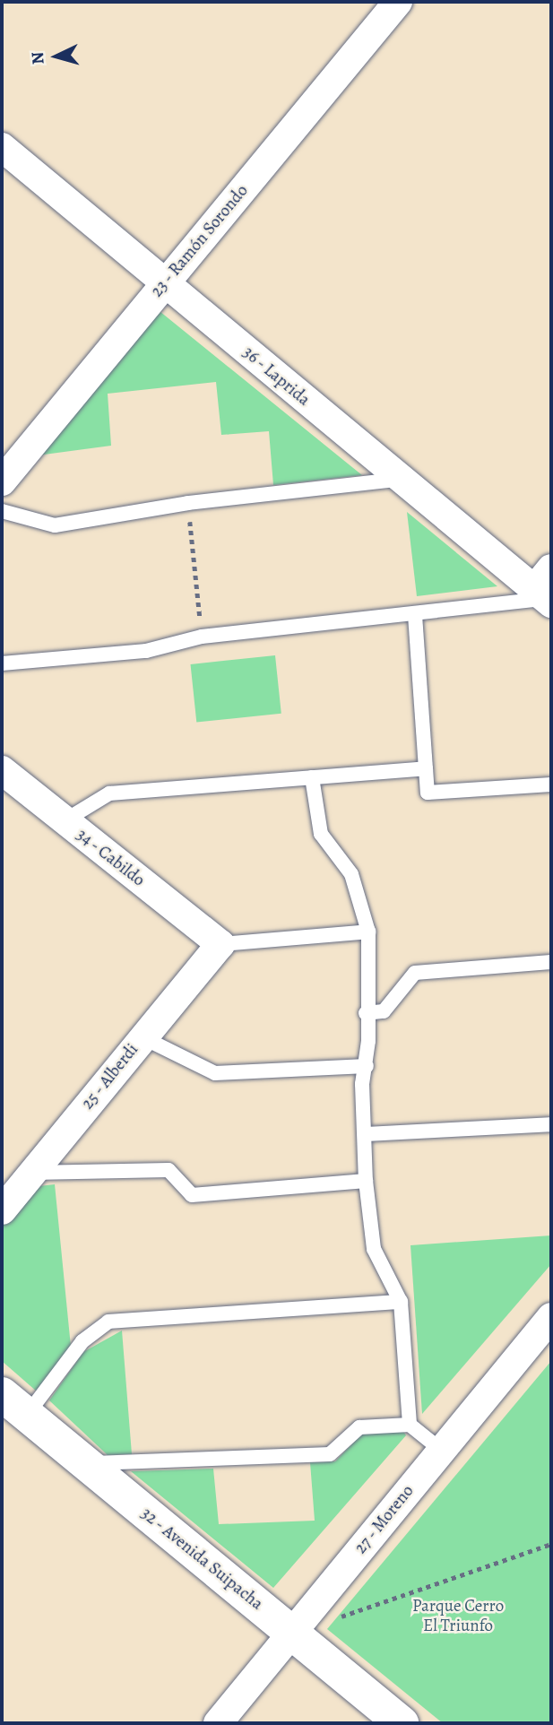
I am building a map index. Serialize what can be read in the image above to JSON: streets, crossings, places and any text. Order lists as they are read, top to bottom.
{
  "streets": {
    "street": [
      "23 - Ramón Sorondo",
      "36 - Laprida",
      "34 - Cabildo",
      "25 - Alberdi",
      "27 - Moreno",
      "32 - Avenida Suipacha"
    ]
  },
  "crossings": [
    ["23 - Ramón Sorondo", "36 - Laprida"],
    ["34 - Cabildo", "25 - Alberdi"],
    ["27 - Moreno", "32 - Avenida Suipacha"]
  ],
  "parks": ["Parque Cerro El Triunfo"],
  "north": "left"
}
